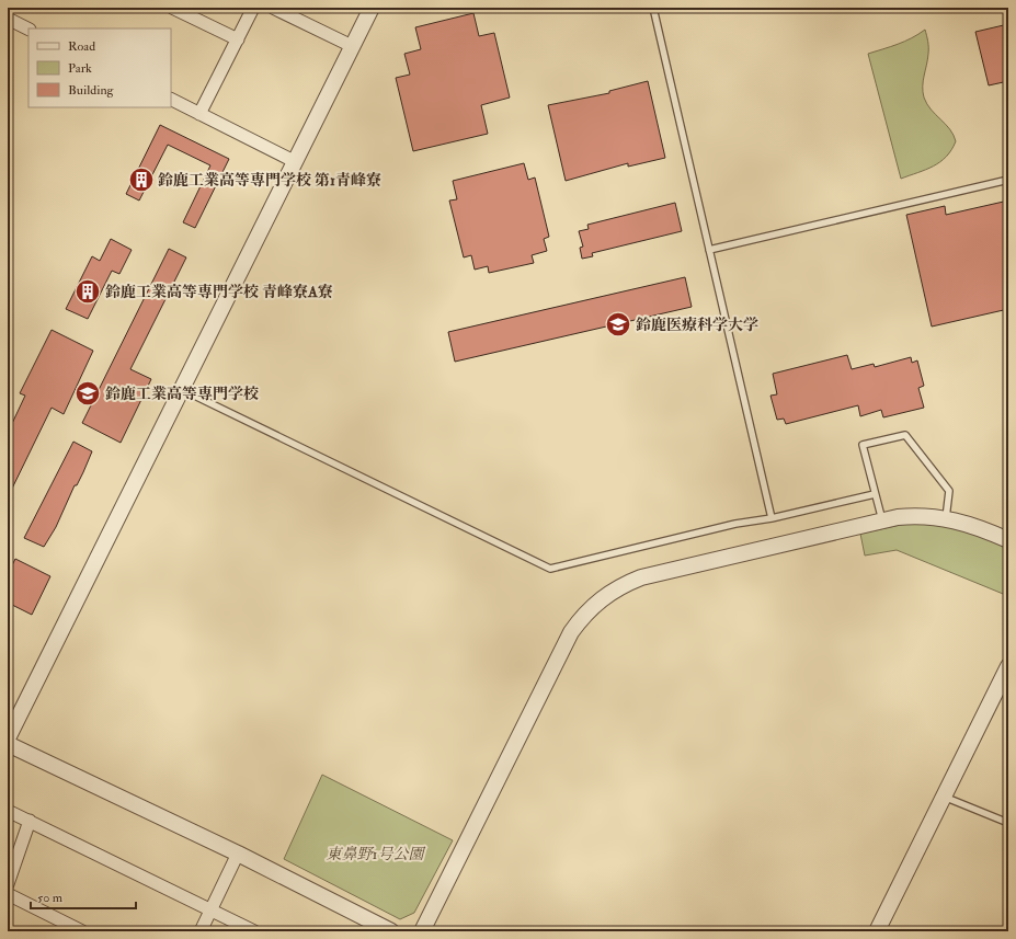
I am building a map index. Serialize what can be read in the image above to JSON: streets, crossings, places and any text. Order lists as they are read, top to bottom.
{
  "parks": ["東鼻野1号公園"],
  "places": {
    "building": ["鈴鹿工業高等専門学校 第1青峰寮", "鈴鹿工業高等専門学校 青峰寮A寮"],
    "school or university": ["鈴鹿医療科学大学", "鈴鹿工業高等専門学校"]
  },
  "legend": ["Road", "Park", "Building"],
  "scale_bar": "50 m"
}
